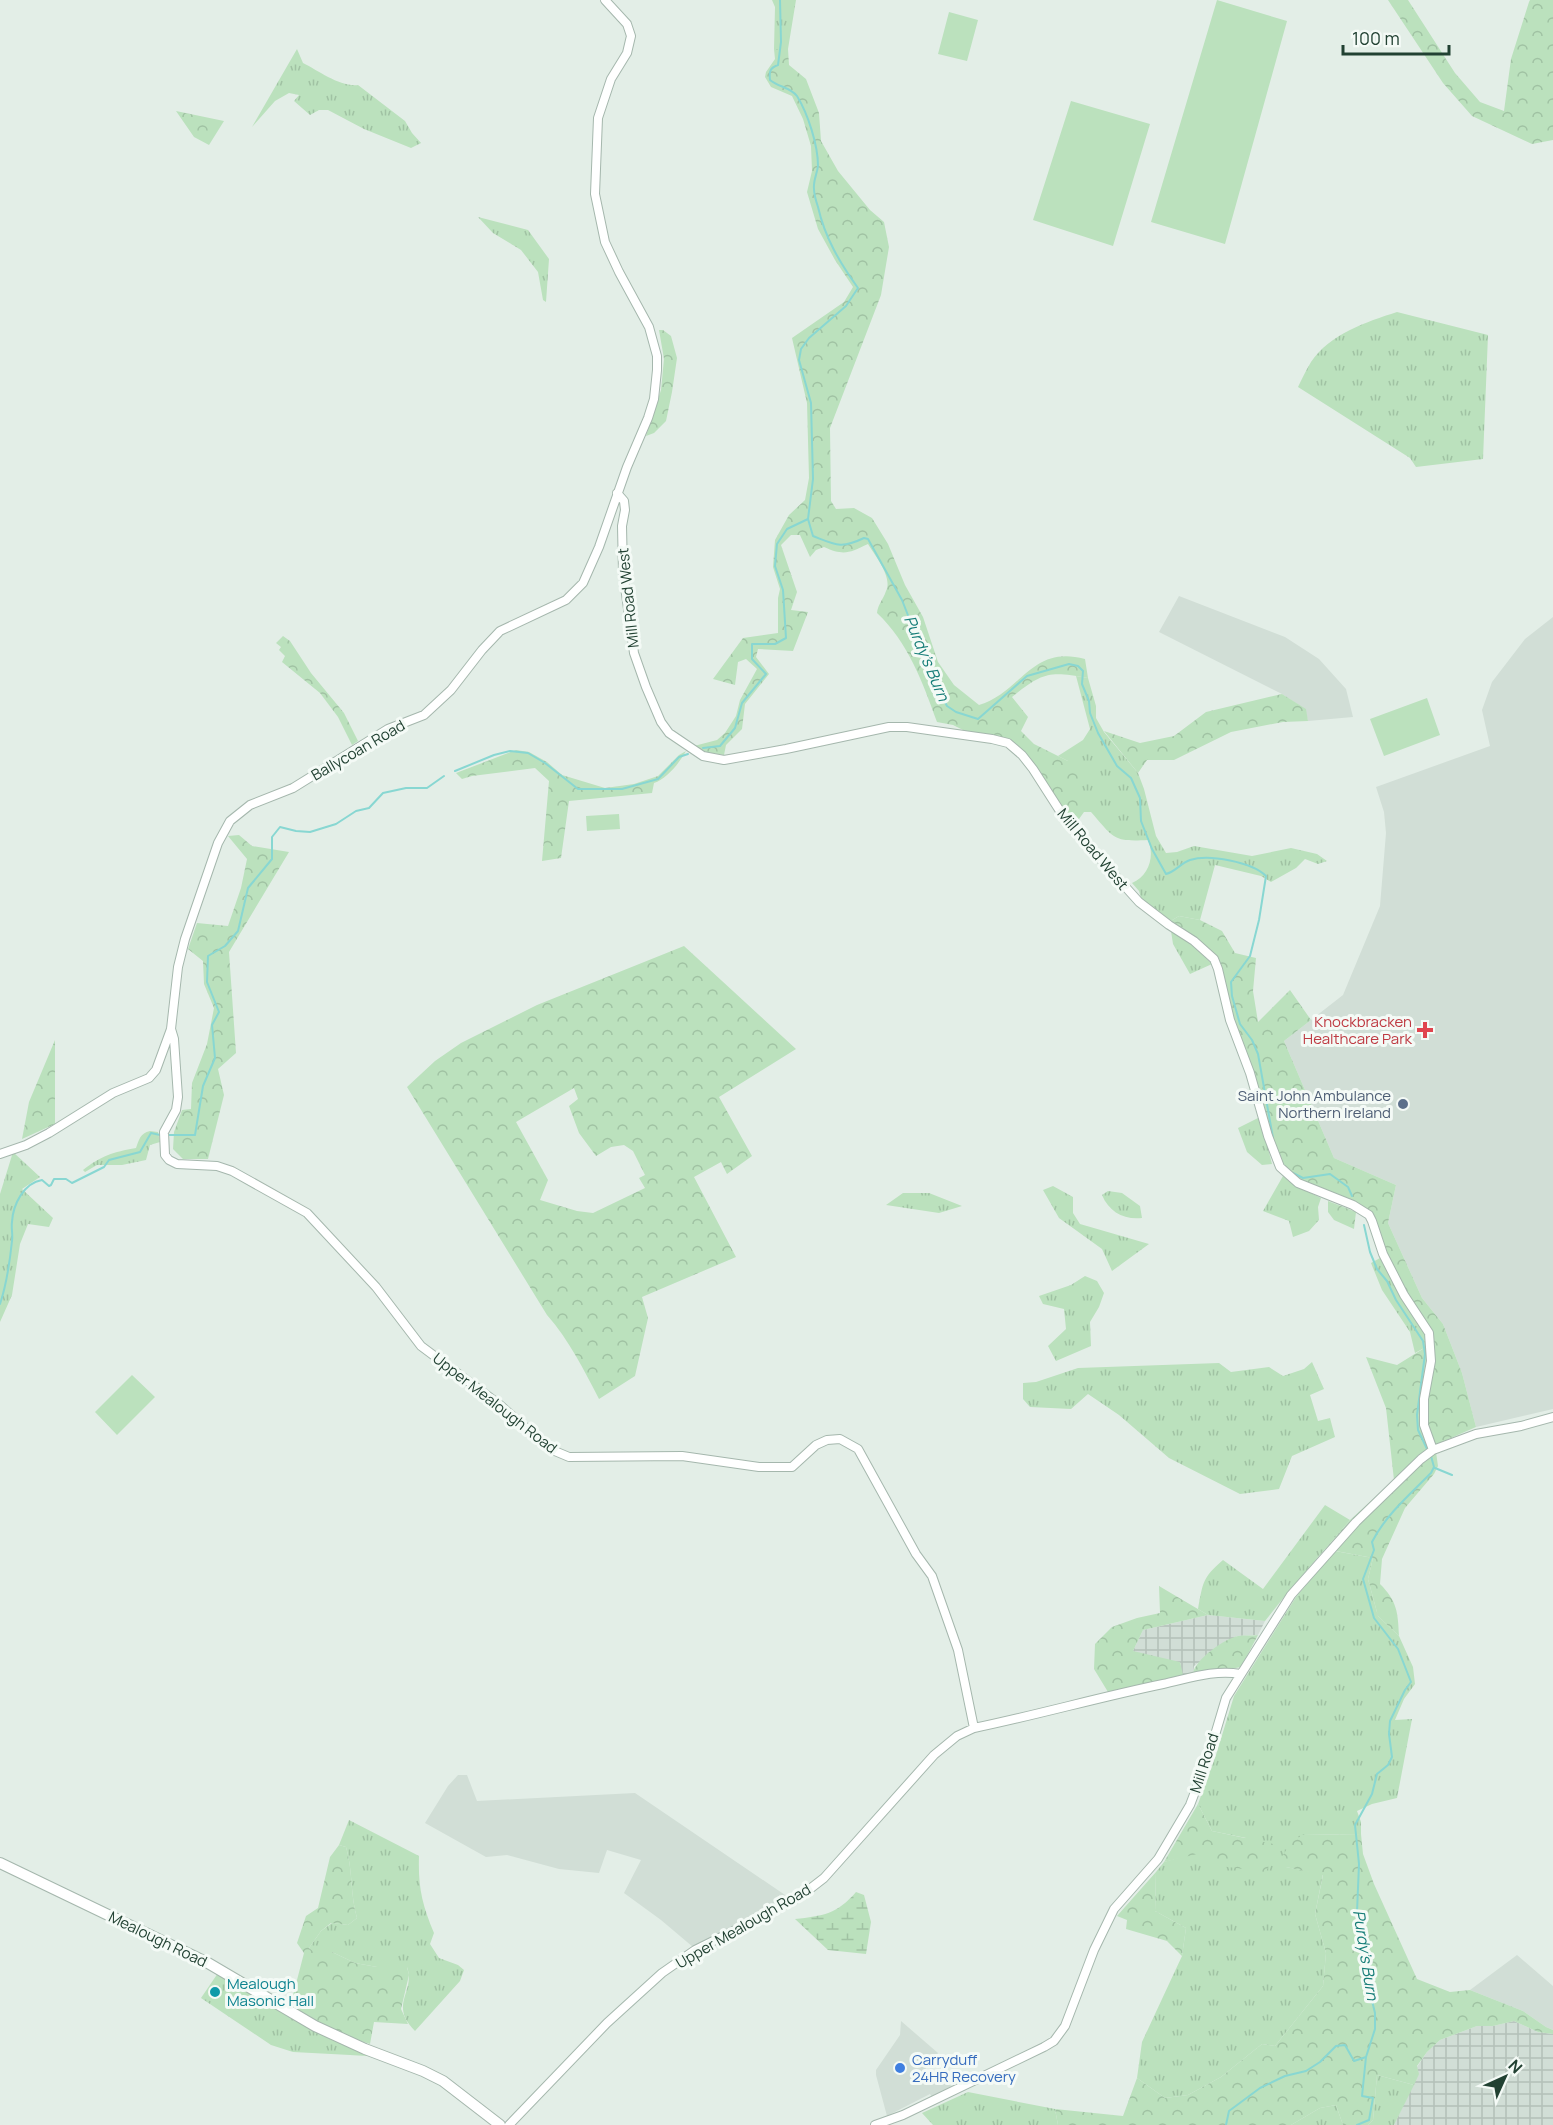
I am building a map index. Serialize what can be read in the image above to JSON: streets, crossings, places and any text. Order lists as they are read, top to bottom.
{
  "streets": {
    "street": [
      "Mill Road West",
      "Ballycoan Road",
      "Upper Mealough Road",
      "Mill Road",
      "Mealough Road"
    ]
  },
  "crossings": [
    ["Mill Road West", "Ballycoan Road"],
    ["Mill Road West", "Mill Road"],
    ["Ballycoan Road", "Upper Mealough Road"],
    ["Upper Mealough Road", "Mill Road"]
  ],
  "water": ["Purdy's Burn"],
  "places": {
    "health": ["Knockbracken Healthcare Park"],
    "other": ["Saint John Ambulance Northern Ireland", "Mealough Masonic Hall", "Carryduff 24HR Recovery"]
  },
  "scale_bar": "100 m",
  "north": "top right"
}
